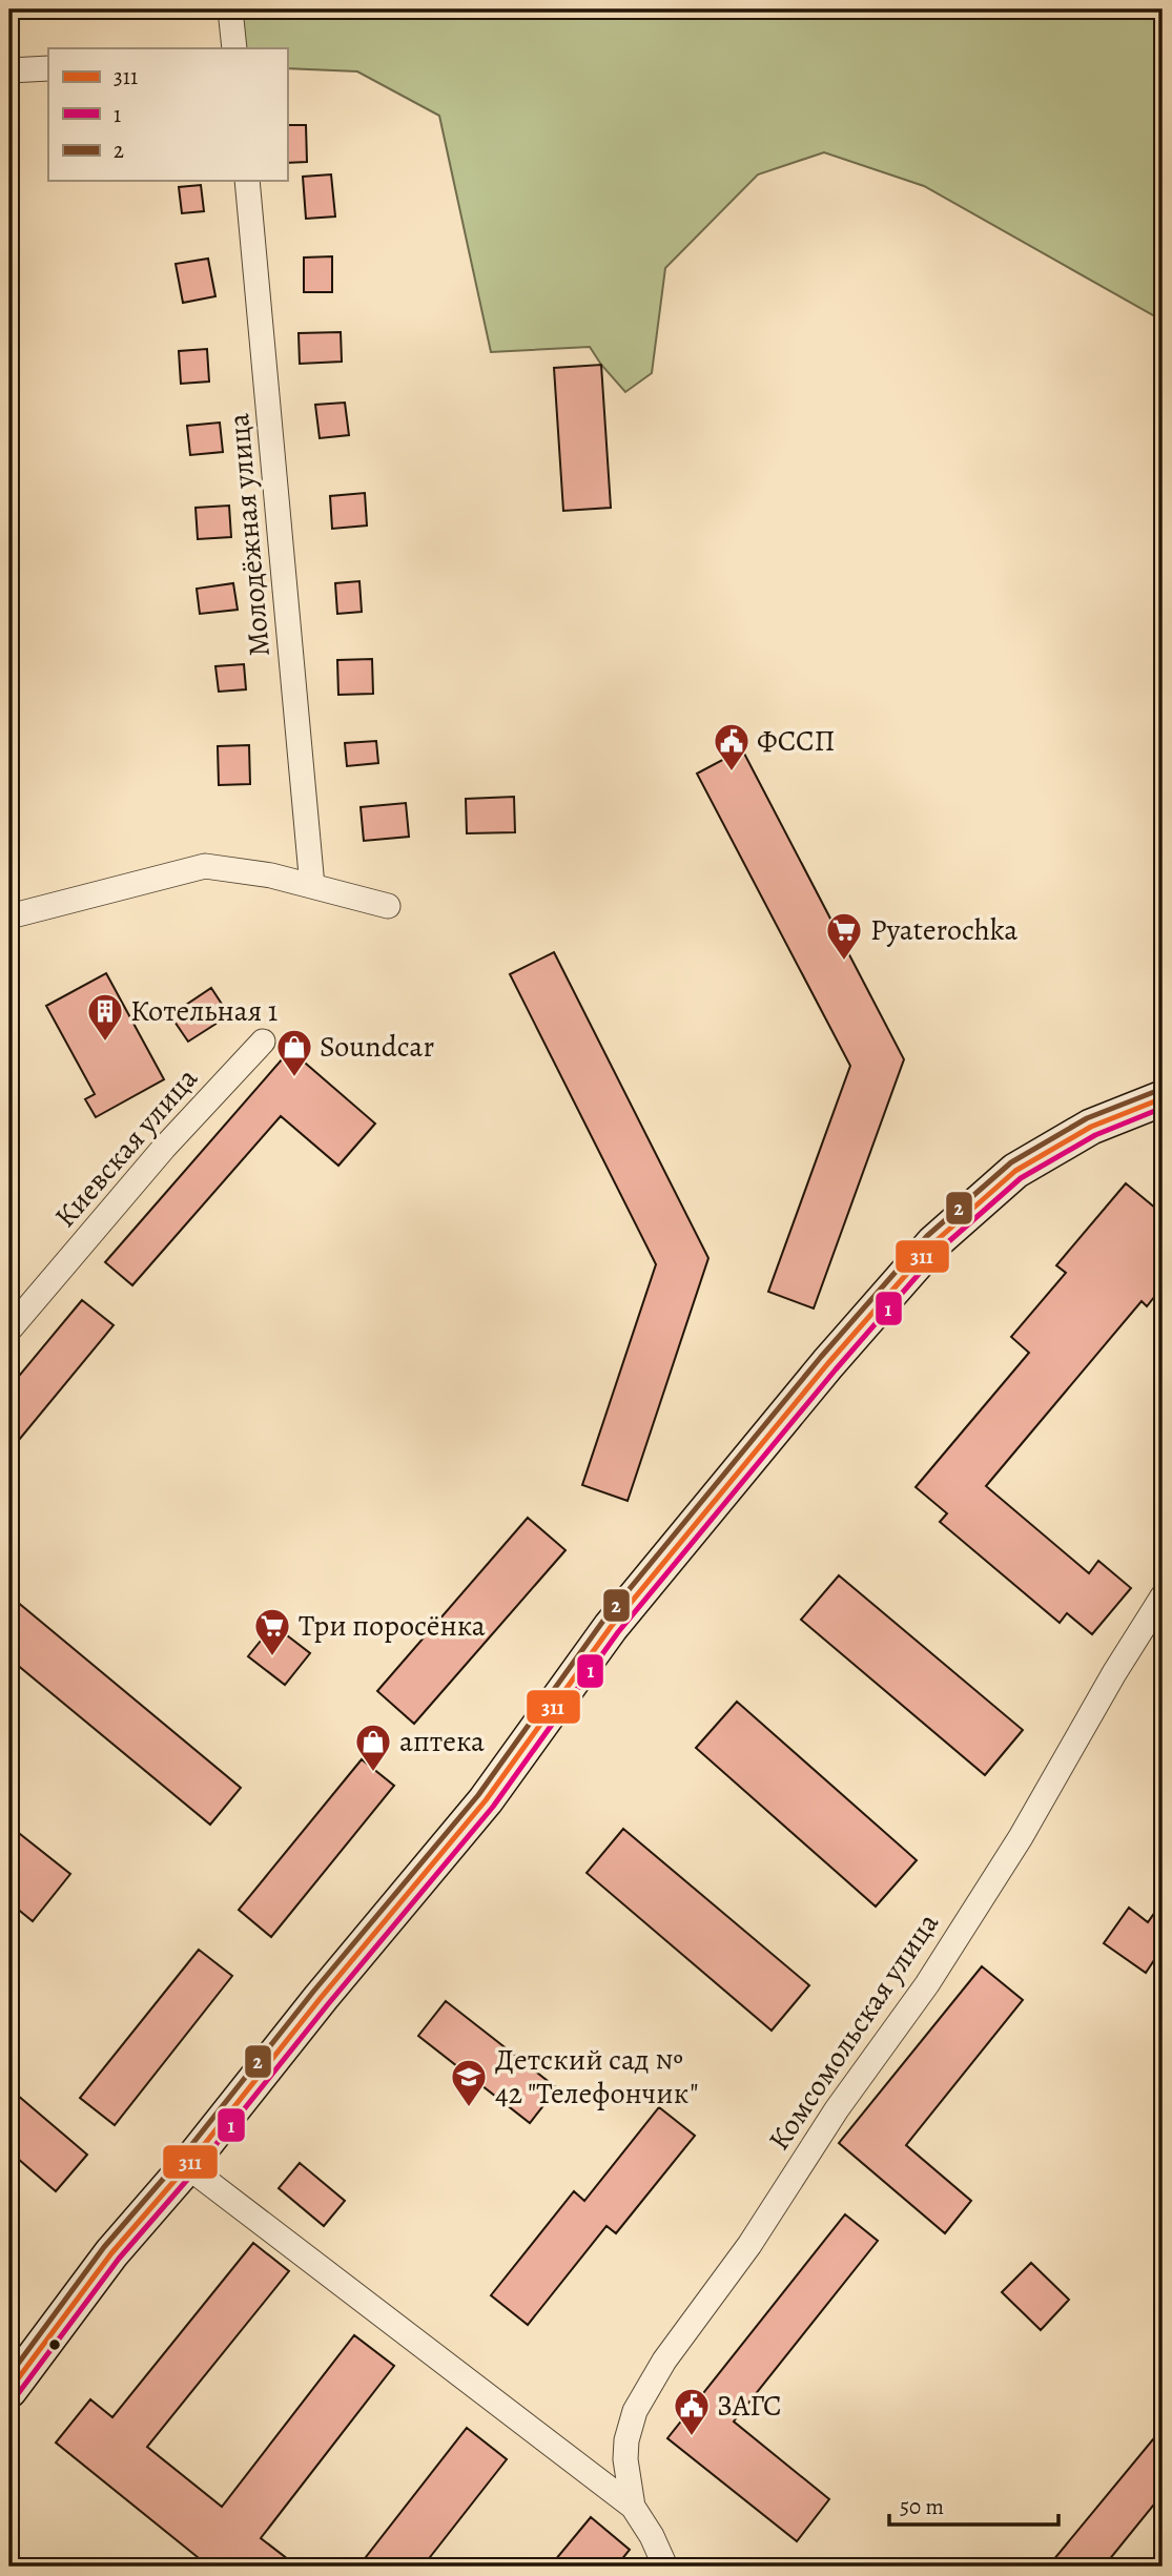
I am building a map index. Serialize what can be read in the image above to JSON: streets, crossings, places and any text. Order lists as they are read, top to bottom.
{
  "streets": {
    "street": ["Молодёжная улица", "Киевская улица", "Комсомольская улица"]
  },
  "places": {
    "public building": ["ФССП", "ЗАГС"],
    "supermarket": ["Pyaterochka", "Три поросёнка"],
    "building": ["Котельная 1"],
    "shop": ["Soundcar", "аптека"],
    "school or university": ["Детский сад № 42 \"Телефончик\""]
  },
  "lines": ["transit line 2", "transit line 311", "transit line 1"],
  "legend": ["311", "1", "2"],
  "scale_bar": "50 m"
}
